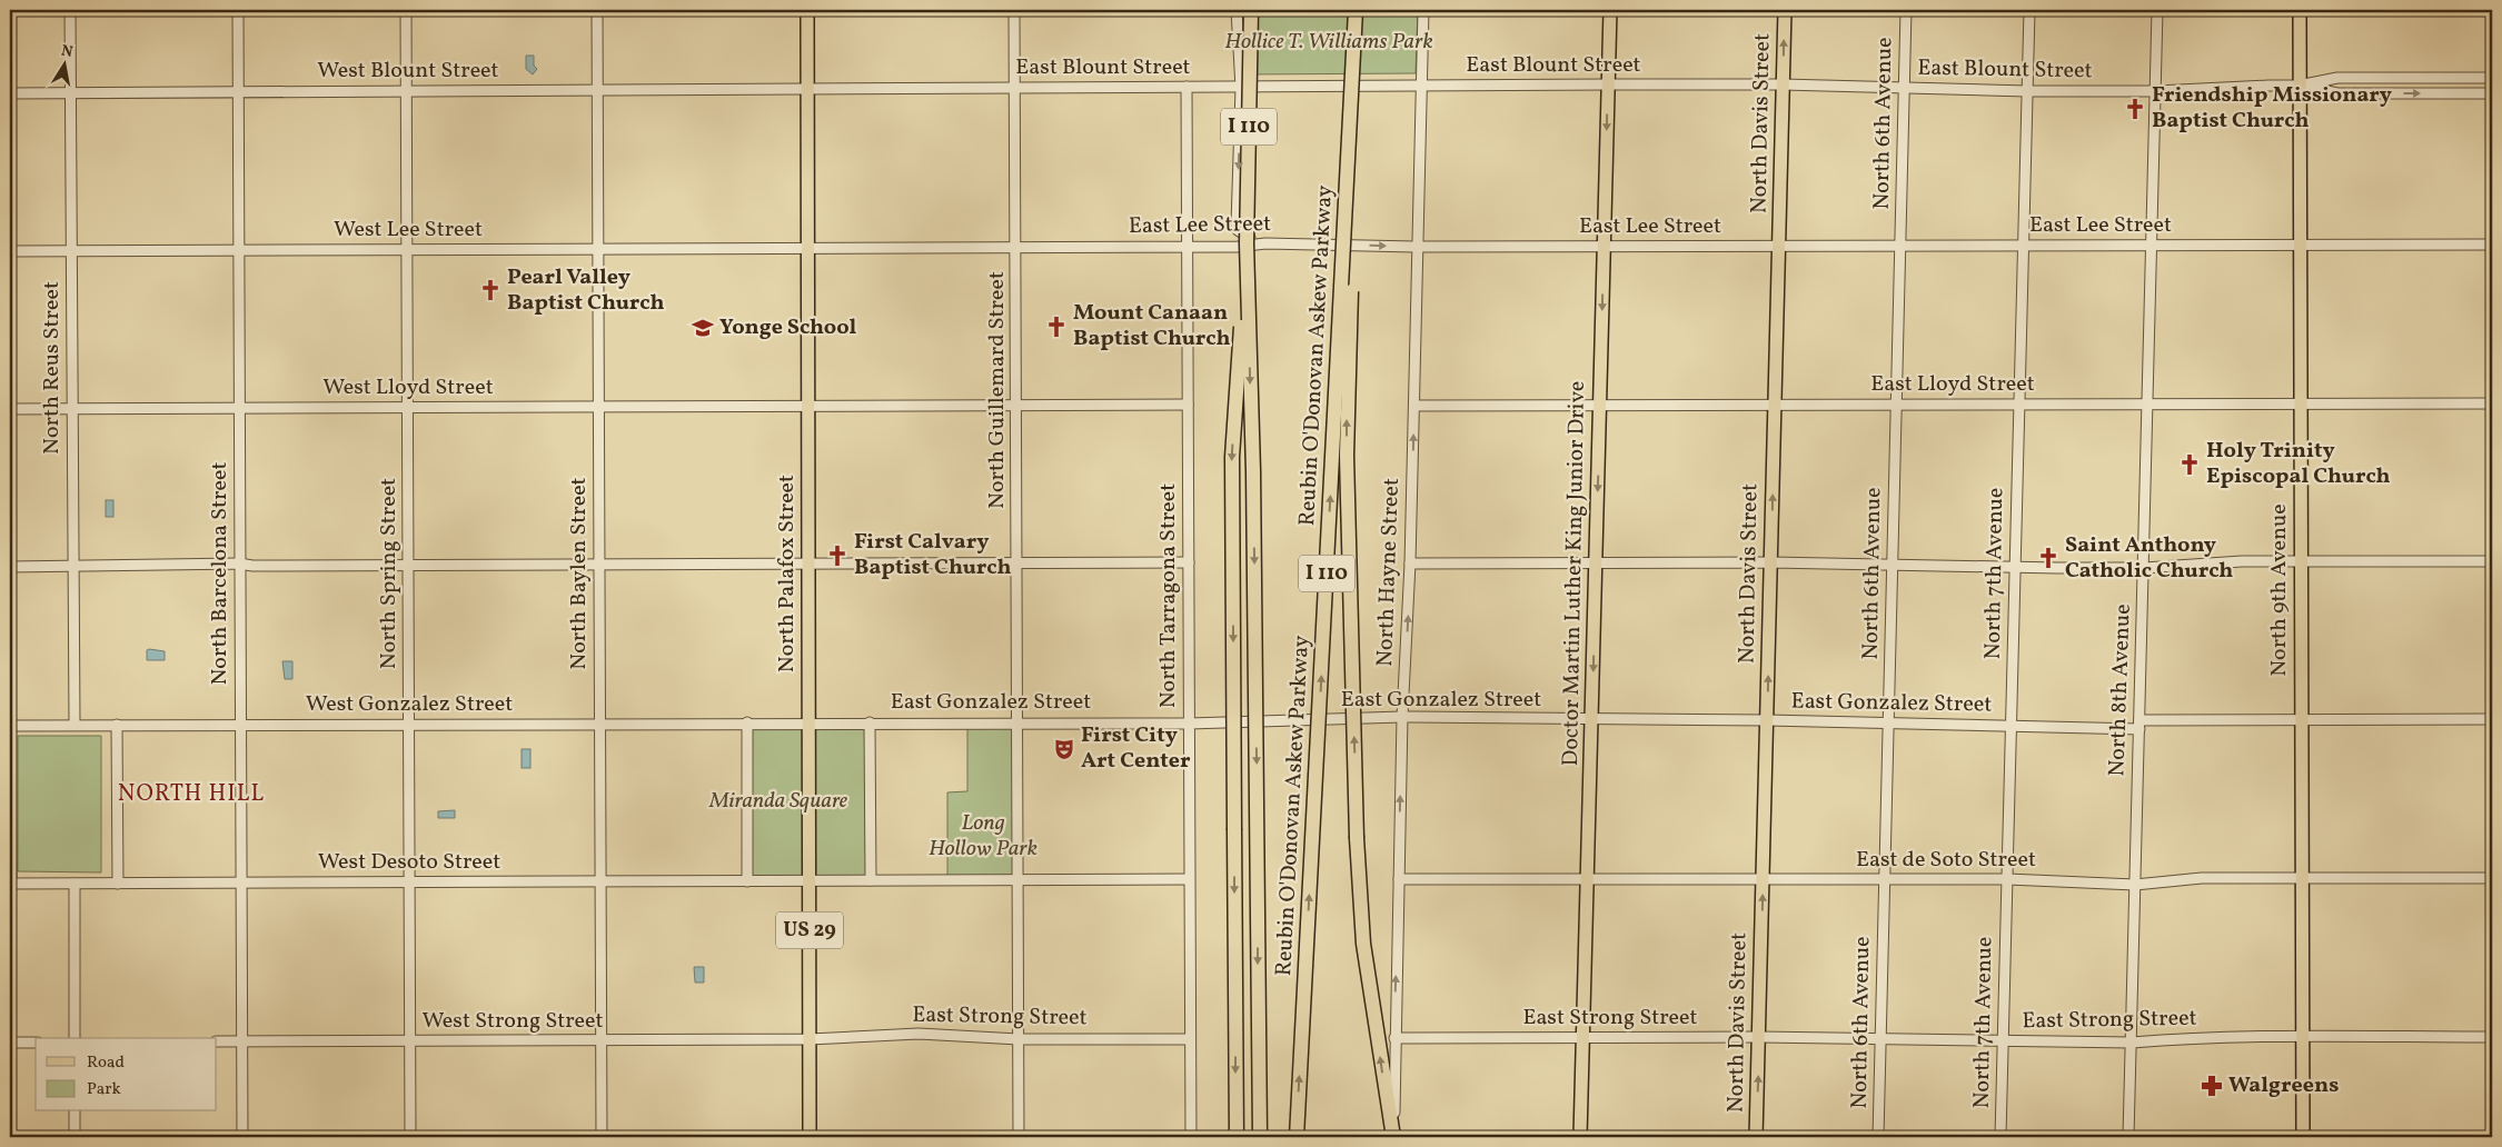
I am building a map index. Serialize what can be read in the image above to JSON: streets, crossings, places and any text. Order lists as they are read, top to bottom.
{
  "streets": {
    "highway": ["I 110", "Reubin O'Donovan Askew Parkway"],
    "main road": [
      "North Davis Street",
      "North Palafox Street",
      "Doctor Martin Luther King Junior Drive",
      "North 9th Avenue",
      "US 29"
    ],
    "street": [
      "East Blount Street",
      "West Blount Street",
      "North 6th Avenue",
      "East Lee Street",
      "West Lee Street",
      "North Reus Street",
      "East Lloyd Street",
      "West Lloyd Street",
      "North Guillemard Street",
      "North Hayne Street",
      "North Barcelona Street",
      "North Spring Street",
      "North Baylen Street",
      "North 7th Avenue",
      "North Tarragona Street",
      "North 8th Avenue",
      "East Gonzalez Street",
      "West Gonzalez Street",
      "East de Soto Street",
      "West Desoto Street",
      "East Strong Street",
      "West Strong Street"
    ]
  },
  "crossings": [
    ["East Blount Street", "West Blount Street"],
    ["East Blount Street", "North Davis Street"],
    ["East Blount Street", "North 6th Avenue"],
    ["East Blount Street", "North Guillemard Street"],
    ["East Blount Street", "North Hayne Street"],
    ["East Blount Street", "North Palafox Street"],
    ["East Blount Street", "Doctor Martin Luther King Junior Drive"],
    ["East Blount Street", "North 7th Avenue"],
    ["East Blount Street", "North 9th Avenue"],
    ["East Blount Street", "North Tarragona Street"],
    ["East Blount Street", "North 8th Avenue"],
    ["West Blount Street", "North Reus Street"],
    ["West Blount Street", "North Barcelona Street"],
    ["West Blount Street", "North Spring Street"],
    ["West Blount Street", "North Baylen Street"],
    ["West Blount Street", "North Palafox Street"],
    ["North Davis Street", "East Lee Street"],
    ["North Davis Street", "East Lloyd Street"],
    ["North Davis Street", "East Gonzalez Street"],
    ["North Davis Street", "East de Soto Street"],
    ["North Davis Street", "East Strong Street"],
    ["North 6th Avenue", "East Lee Street"],
    ["North 6th Avenue", "East Lloyd Street"],
    ["North 6th Avenue", "East Gonzalez Street"],
    ["North 6th Avenue", "East de Soto Street"],
    ["North 6th Avenue", "East Strong Street"],
    ["East Lee Street", "West Lee Street"],
    ["East Lee Street", "North Guillemard Street"],
    ["East Lee Street", "North Hayne Street"],
    ["East Lee Street", "North Palafox Street"],
    ["East Lee Street", "Doctor Martin Luther King Junior Drive"],
    ["East Lee Street", "North 7th Avenue"],
    ["East Lee Street", "North 9th Avenue"],
    ["East Lee Street", "North Tarragona Street"],
    ["East Lee Street", "North 8th Avenue"],
    ["West Lee Street", "North Reus Street"],
    ["West Lee Street", "North Barcelona Street"],
    ["West Lee Street", "North Spring Street"],
    ["West Lee Street", "North Baylen Street"],
    ["West Lee Street", "North Palafox Street"],
    ["North Reus Street", "West Lloyd Street"],
    ["North Reus Street", "West Gonzalez Street"],
    ["East Lloyd Street", "North Hayne Street"],
    ["East Lloyd Street", "Doctor Martin Luther King Junior Drive"],
    ["East Lloyd Street", "North 7th Avenue"],
    ["East Lloyd Street", "North 9th Avenue"],
    ["East Lloyd Street", "North 8th Avenue"],
    ["West Lloyd Street", "North Barcelona Street"],
    ["West Lloyd Street", "North Spring Street"],
    ["West Lloyd Street", "North Baylen Street"],
    ["West Lloyd Street", "North Palafox Street"],
    ["North Guillemard Street", "East Gonzalez Street"],
    ["North Guillemard Street", "East Strong Street"],
    ["North Hayne Street", "East Gonzalez Street"],
    ["North Hayne Street", "East de Soto Street"],
    ["North Hayne Street", "East Strong Street"],
    ["North Barcelona Street", "West Gonzalez Street"],
    ["North Barcelona Street", "West Desoto Street"],
    ["North Barcelona Street", "West Strong Street"],
    ["North Spring Street", "West Gonzalez Street"],
    ["North Spring Street", "West Desoto Street"],
    ["North Spring Street", "West Strong Street"],
    ["North Baylen Street", "West Gonzalez Street"],
    ["North Baylen Street", "West Desoto Street"],
    ["North Baylen Street", "West Strong Street"],
    ["North Palafox Street", "East Gonzalez Street"],
    ["North Palafox Street", "West Gonzalez Street"],
    ["North Palafox Street", "West Desoto Street"],
    ["North Palafox Street", "East Strong Street"],
    ["North Palafox Street", "West Strong Street"],
    ["Doctor Martin Luther King Junior Drive", "East Gonzalez Street"],
    ["Doctor Martin Luther King Junior Drive", "East de Soto Street"],
    ["Doctor Martin Luther King Junior Drive", "East Strong Street"],
    ["North 7th Avenue", "East Gonzalez Street"],
    ["North 7th Avenue", "East de Soto Street"],
    ["North 7th Avenue", "East Strong Street"],
    ["North 9th Avenue", "East Gonzalez Street"],
    ["North 9th Avenue", "East de Soto Street"],
    ["North 9th Avenue", "East Strong Street"],
    ["North Tarragona Street", "East Gonzalez Street"],
    ["North Tarragona Street", "East Strong Street"],
    ["North 8th Avenue", "East Gonzalez Street"],
    ["North 8th Avenue", "East de Soto Street"],
    ["North 8th Avenue", "East Strong Street"],
    ["East Gonzalez Street", "West Gonzalez Street"],
    ["East Strong Street", "West Strong Street"]
  ],
  "one_way": ["North Davis Street", "North Hayne Street", "Doctor Martin Luther King Junior Drive"],
  "districts": ["NORTH HILL"],
  "parks": ["Hollice T. Williams Park", "Miranda Square", "Long Hollow Park"],
  "places": {
    "church": [
      "Friendship Missionary Baptist Church",
      "Pearl Valley Baptist Church",
      "Mount Canaan Baptist Church",
      "Holy Trinity Episcopal Church",
      "First Calvary Baptist Church",
      "Saint Anthony Catholic Church"
    ],
    "school or university": ["Yonge School"],
    "theatre": ["First City Art Center"],
    "pharmacy": ["Walgreens"]
  },
  "legend": ["Road", "Park"],
  "north": "top"
}
